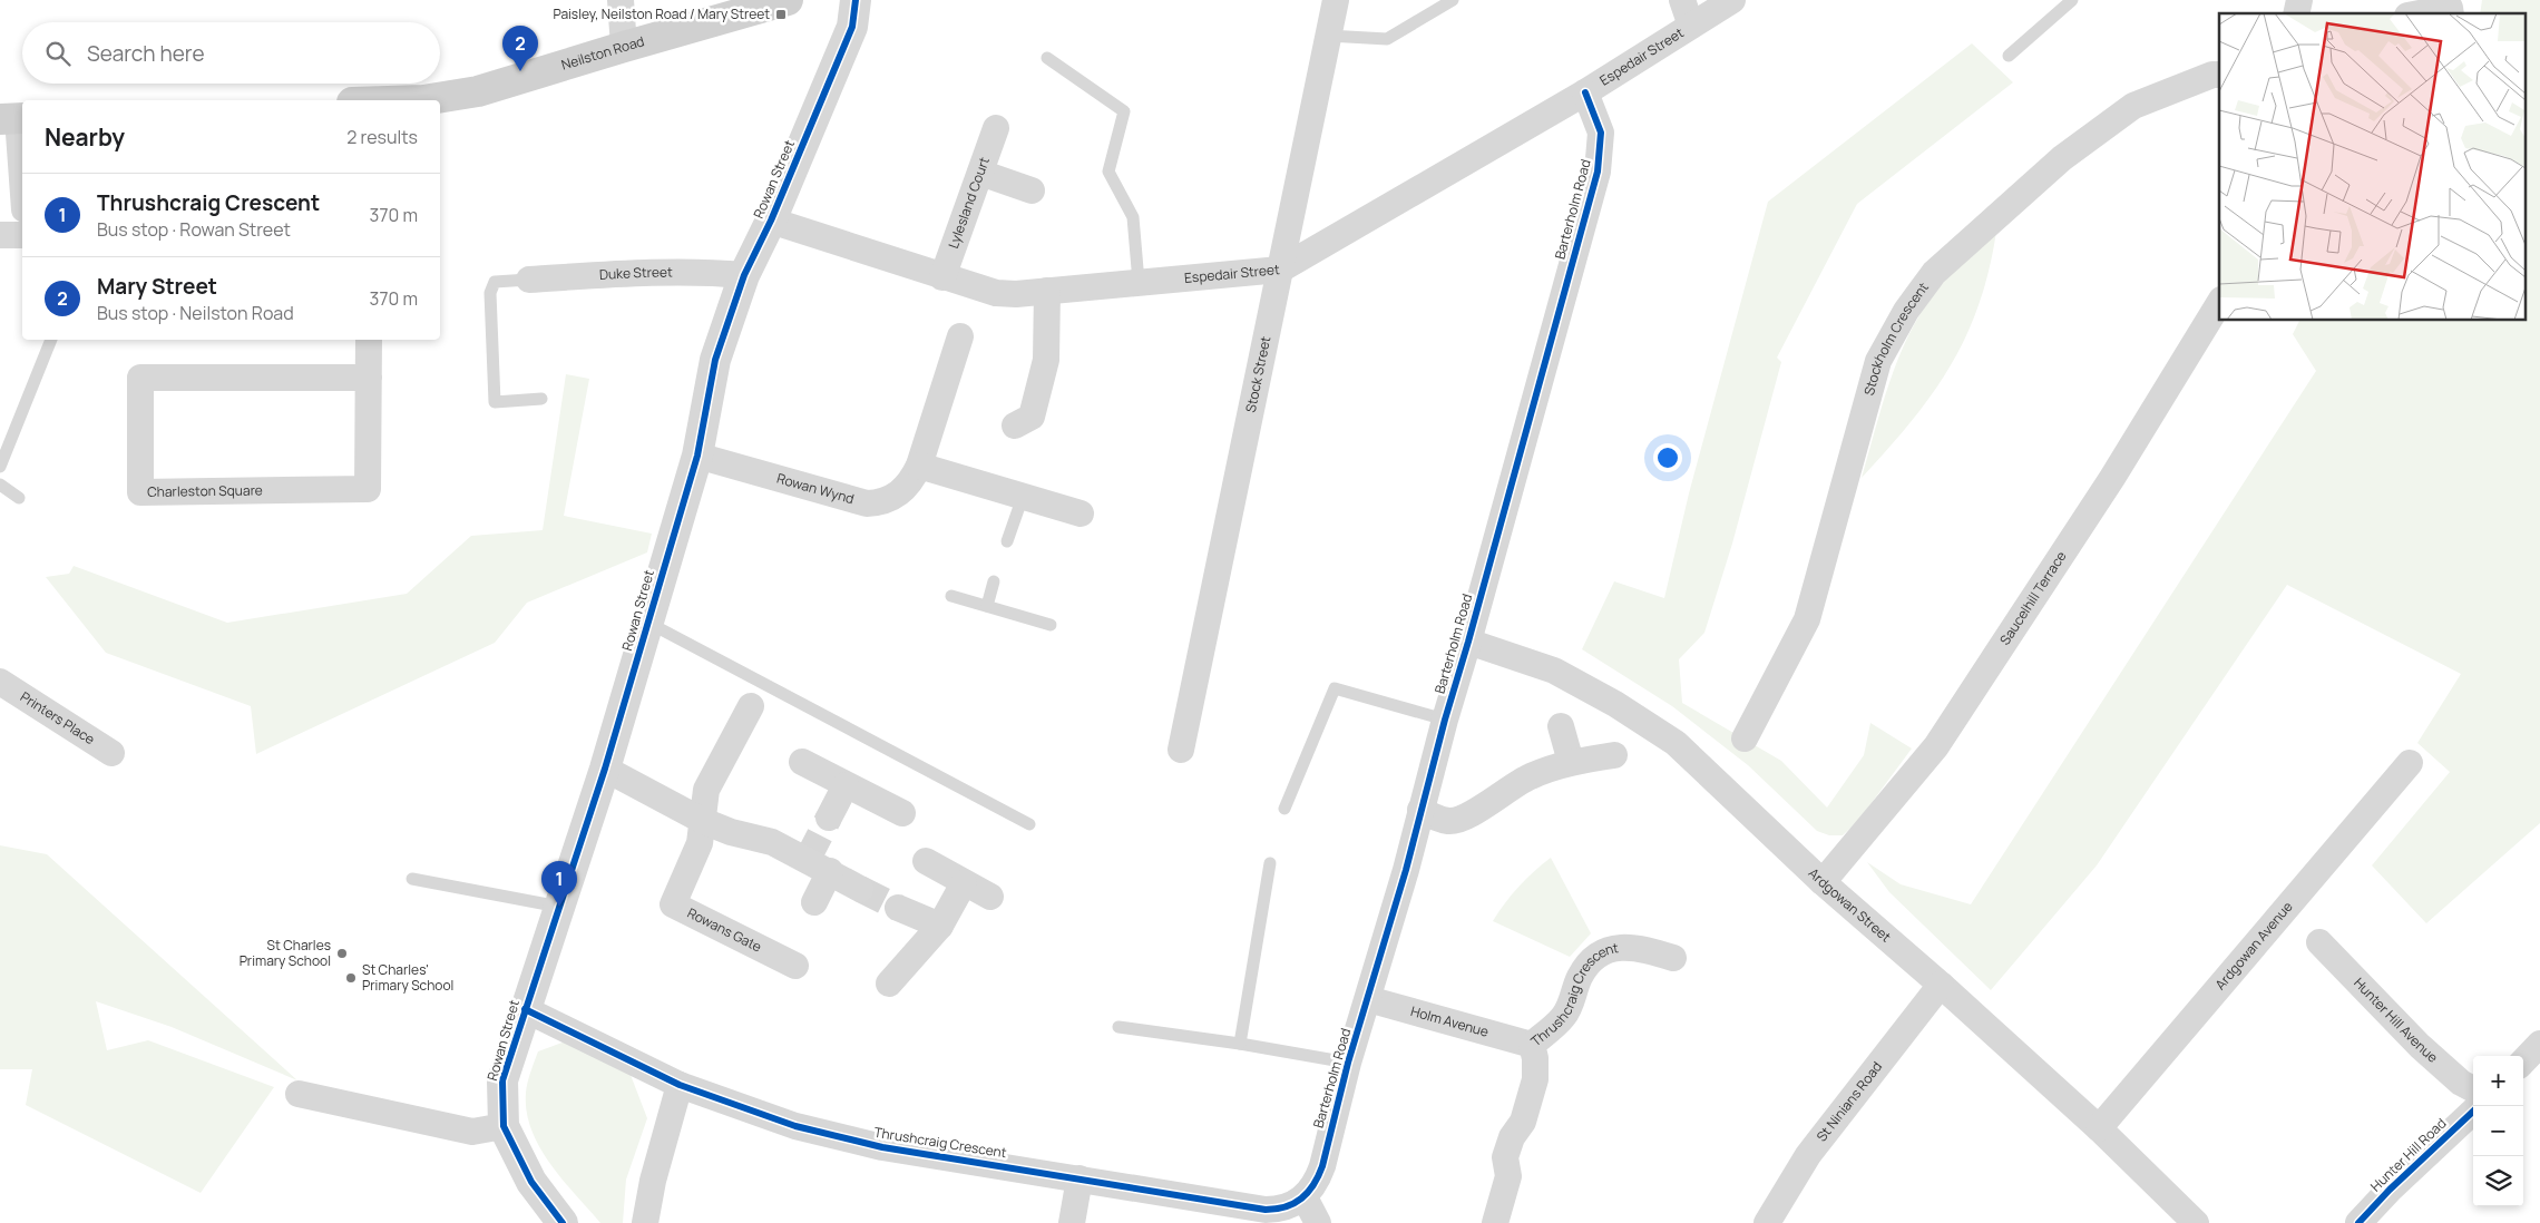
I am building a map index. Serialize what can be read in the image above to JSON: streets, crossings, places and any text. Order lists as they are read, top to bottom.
{
  "streets": {
    "main road": ["Neilston Road"],
    "street": [
      "Espedair Street",
      "Rowan Street",
      "Lylesland Court",
      "Barterholm Road",
      "Duke Street",
      "Stockholm Crescent",
      "Stock Street",
      "Rowan Wynd",
      "Charleston Square",
      "Saucelhill Terrace",
      "Printers Place",
      "Ardgowan Street",
      "Rowans Gate",
      "Ardgowan Avenue",
      "Thrushcraig Crescent",
      "Hunter Hill Avenue",
      "Holm Avenue",
      "St Ninians Road",
      "Hunter Hill Road"
    ]
  },
  "crossings": [
    ["Espedair Street", "Rowan Street"],
    ["Espedair Street", "Lylesland Court"],
    ["Espedair Street", "Barterholm Road"],
    ["Espedair Street", "Stock Street"],
    ["Rowan Street", "Duke Street"],
    ["Rowan Street", "Rowan Wynd"],
    ["Rowan Street", "Thrushcraig Crescent"],
    ["Barterholm Road", "Ardgowan Street"],
    ["Barterholm Road", "Thrushcraig Crescent"],
    ["Barterholm Road", "Holm Avenue"],
    ["Saucelhill Terrace", "Ardgowan Street"],
    ["Ardgowan Street", "Ardgowan Avenue"],
    ["Ardgowan Street", "St Ninians Road"],
    ["Thrushcraig Crescent", "Holm Avenue"]
  ],
  "places": {
    "transit": ["Paisley, Neilston Road / Mary Street"],
    "other": ["St Charles Primary School", "St Charles' Primary School"]
  },
  "page": {
    "search": "Search here",
    "pins": ["2", "1"],
    "heading": ["Nearby", "2 results"],
    "list": [
      {
        "mark": "1",
        "name": "Thrushcraig Crescent",
        "note": "Bus stop · Rowan Street",
        "value": "370 m"
      },
      {
        "mark": "2",
        "name": "Mary Street",
        "note": "Bus stop · Neilston Road",
        "value": "370 m"
      }
    ],
    "map_buttons": ["+", "−"]
  }
}
